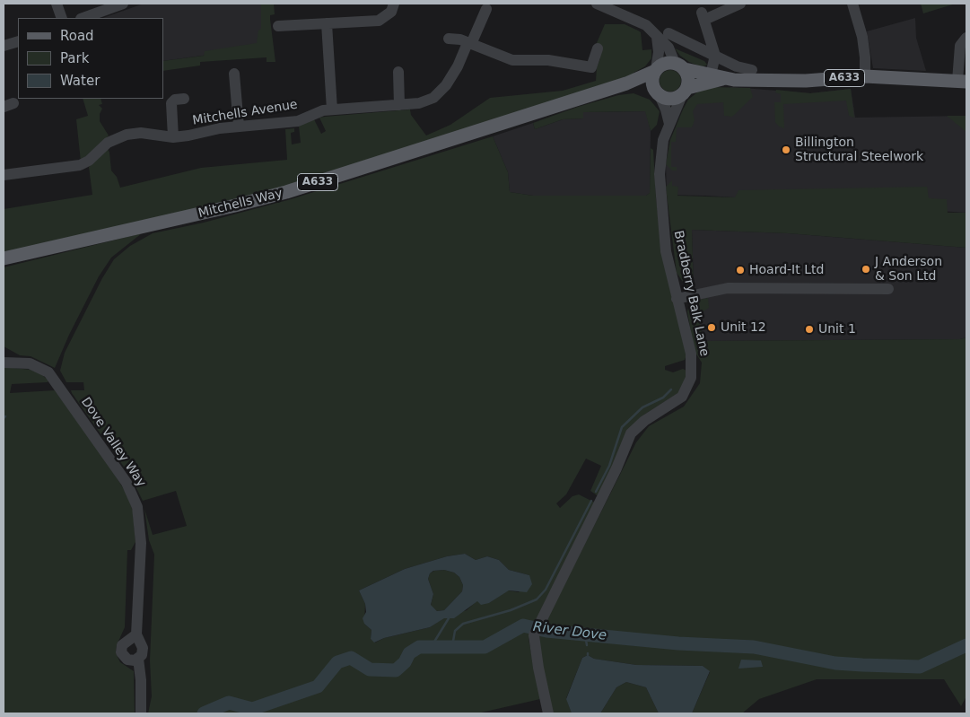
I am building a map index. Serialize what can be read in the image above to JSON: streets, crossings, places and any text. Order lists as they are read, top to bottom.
{
  "streets": {
    "main road": ["A633", "Mitchells Way"],
    "street": ["Mitchells Avenue", "Bradberry Balk Lane", "Dove Valley Way"]
  },
  "crossings": [
    ["A633", "Mitchells Way"],
    ["A633", "Bradberry Balk Lane"],
    ["Mitchells Way", "Bradberry Balk Lane"]
  ],
  "water": ["River Dove"],
  "places": [
    "Billington Structural Steelwork",
    "J Anderson & Son Ltd",
    "Hoard-It Ltd",
    "Unit 12",
    "Unit 1"
  ],
  "legend": ["Road", "Park", "Water"]
}
